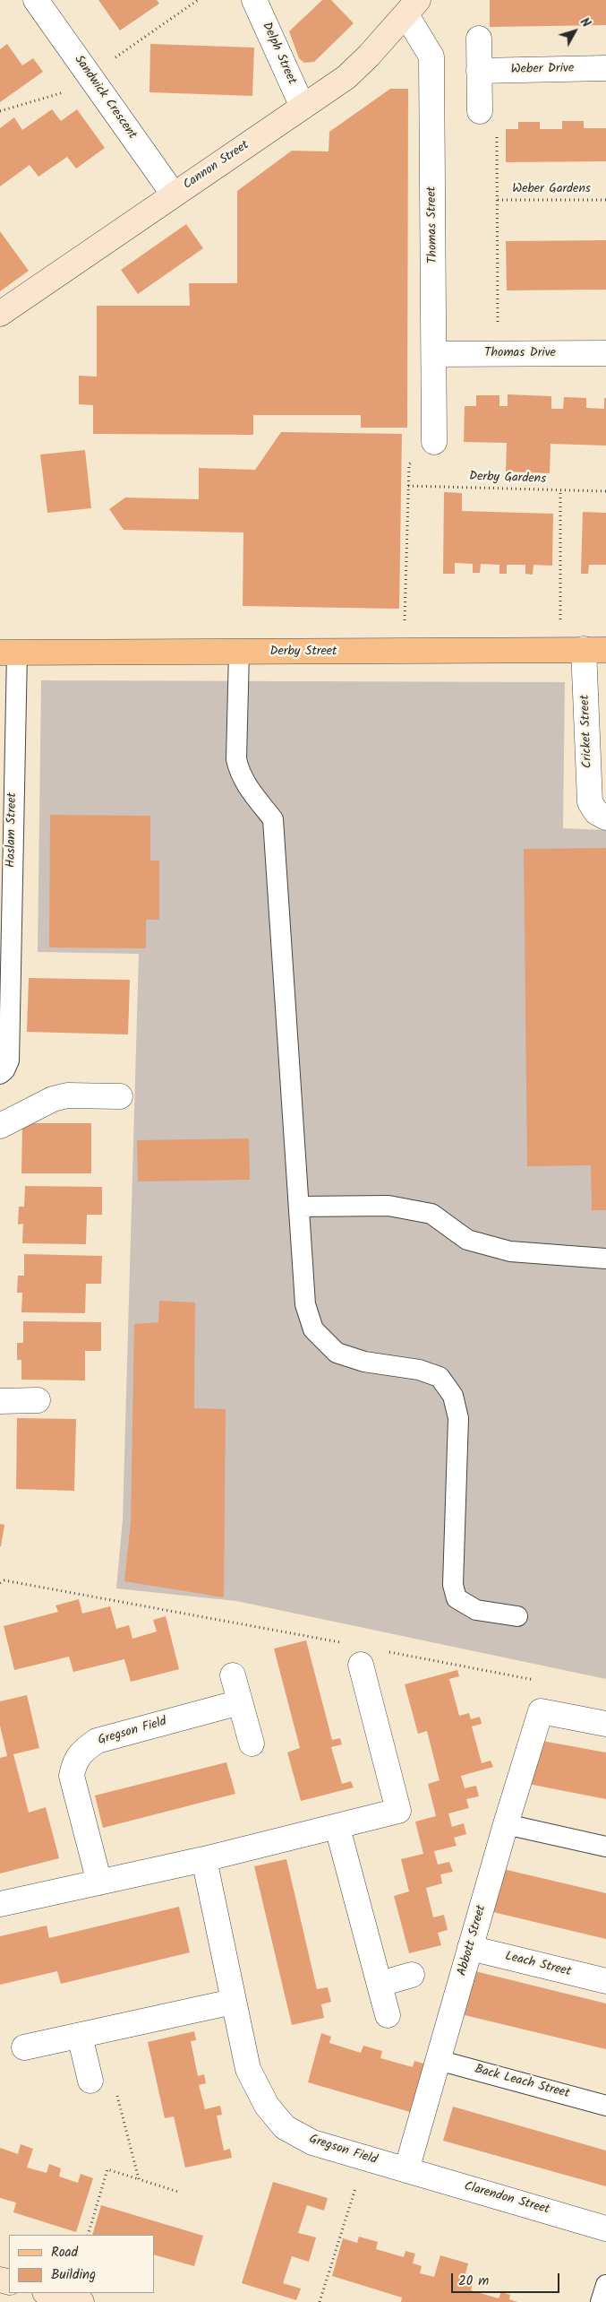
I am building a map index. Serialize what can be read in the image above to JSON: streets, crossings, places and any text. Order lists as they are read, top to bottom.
{
  "streets": {
    "main road": ["Derby Street"],
    "street": [
      "Delph Street",
      "Weber Drive",
      "Sandwick Crescent",
      "Cannon Street",
      "Thomas Street",
      "Thomas Drive",
      "Cricket Street",
      "Gregson Field",
      "Abbott Street",
      "Leach Street",
      "Clarendon Street"
    ],
    "lane": ["Haslam Street", "Back Leach Street"],
    "path": ["Weber Gardens", "Derby Gardens"]
  },
  "crossings": [
    ["Delph Street", "Cannon Street"],
    ["Sandwick Crescent", "Cannon Street"],
    ["Cannon Street", "Thomas Street"],
    ["Thomas Street", "Thomas Drive"],
    ["Derby Street", "Cricket Street"],
    ["Derby Street", "Haslam Street"],
    ["Gregson Field", "Abbott Street"],
    ["Gregson Field", "Clarendon Street"],
    ["Abbott Street", "Leach Street"],
    ["Abbott Street", "Back Leach Street"],
    ["Abbott Street", "Clarendon Street"]
  ],
  "legend": ["Road", "Building"],
  "scale_bar": "20 m",
  "north": "top right"
}
